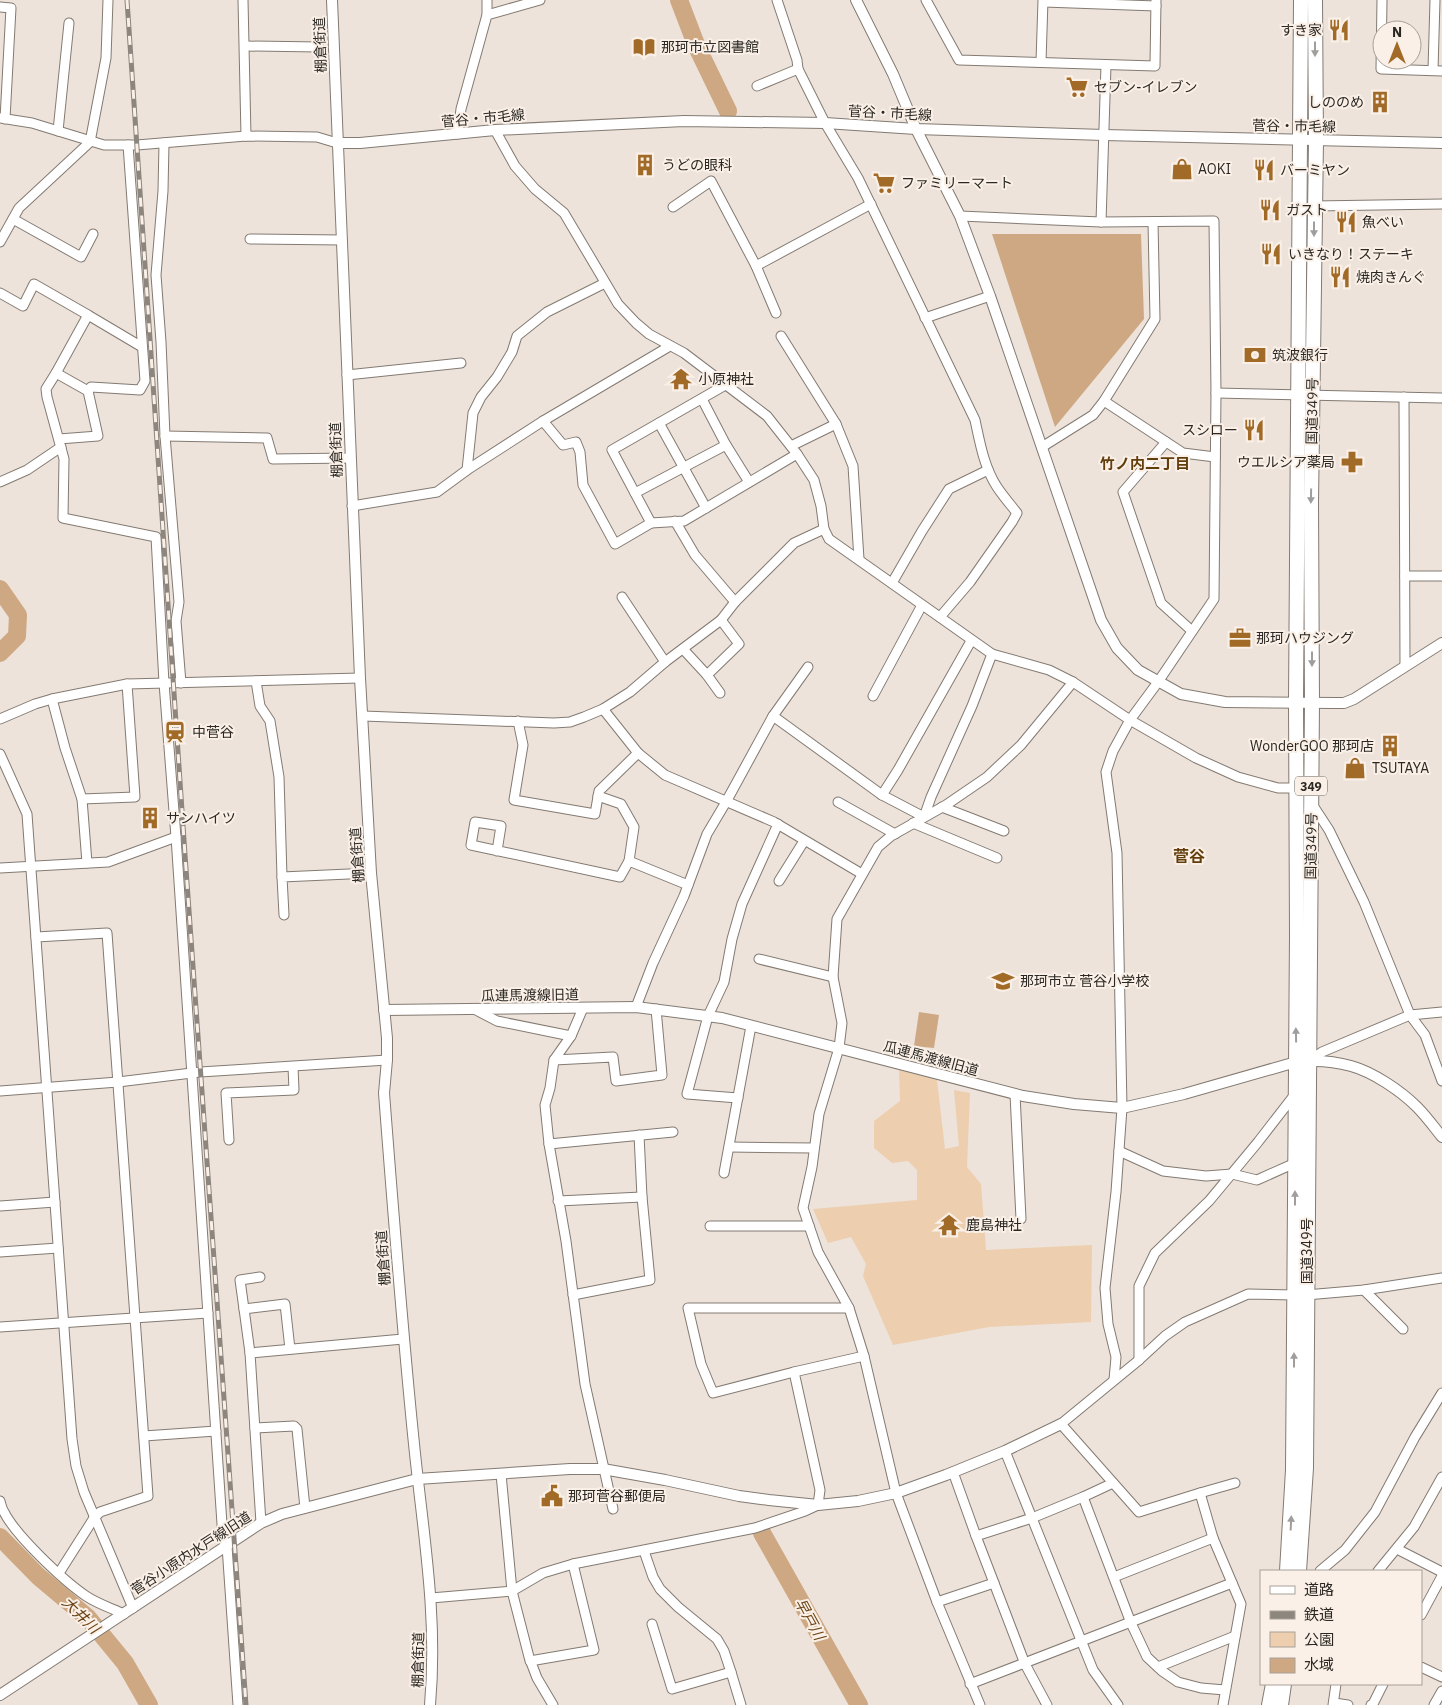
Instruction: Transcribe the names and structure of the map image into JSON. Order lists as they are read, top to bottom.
{
  "streets": {
    "highway": ["国道349号", "349"],
    "street": [
      "棚倉街道",
      "菅谷・市毛線",
      "瓜連馬渡線旧道",
      "菅谷小原内水戸線旧道"
    ]
  },
  "crossings": [
    ["棚倉街道", "菅谷・市毛線"],
    ["棚倉街道", "瓜連馬渡線旧道"],
    ["棚倉街道", "菅谷小原内水戸線旧道"],
    ["菅谷・市毛線", "国道349号"],
    ["国道349号", "瓜連馬渡線旧道"]
  ],
  "districts": ["竹ノ内二丁目", "菅谷"],
  "water": ["大井川", "早戸川"],
  "places": {
    "restaurant": [
      "すき家",
      "バーミヤン",
      "ガスト",
      "魚べい",
      "いきなり！ステーキ",
      "焼肉きんぐ",
      "スシロー"
    ],
    "library": ["那珂市立図書館"],
    "supermarket": ["セブン-イレブン", "ファミリーマート"],
    "building": [
      "しののめ",
      "うどの眼科",
      "WonderGOO 那珂店",
      "サンハイツ"
    ],
    "shop": ["AOKI", "TSUTAYA"],
    "bank": ["筑波銀行"],
    "temple": ["小原神社", "鹿島神社"],
    "pharmacy": ["ウエルシア薬局"],
    "office": ["那珂ハウジング"],
    "station": ["中菅谷"],
    "school or university": ["那珂市立 菅谷小学校"],
    "public building": ["那珂菅谷郵便局"]
  },
  "legend": [
    "道路",
    "鉄道",
    "公園",
    "水域"
  ],
  "north": "top"
}
